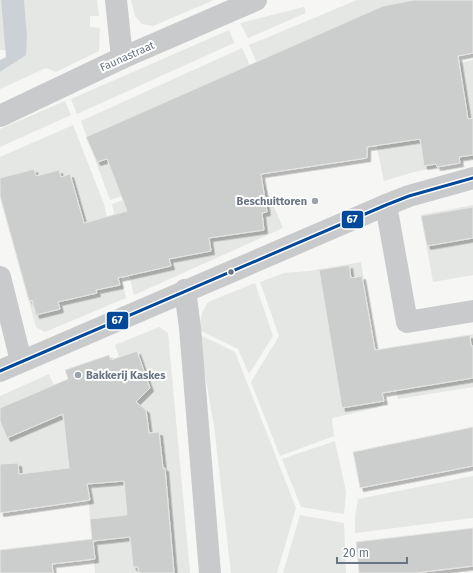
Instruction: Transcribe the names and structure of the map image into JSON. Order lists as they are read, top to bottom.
{
  "streets": {
    "street": ["Faunastraat"]
  },
  "places": ["Beschuittoren", "Bakkerij Kaskes"],
  "lines": ["transit line 67"],
  "scale_bar": "20 m"
}
